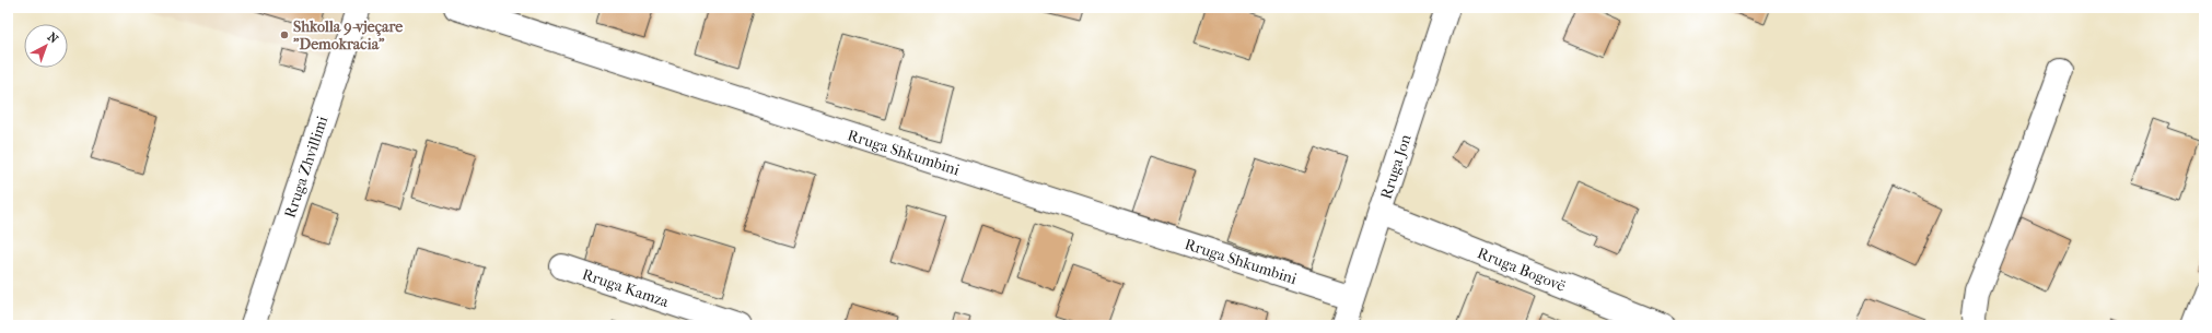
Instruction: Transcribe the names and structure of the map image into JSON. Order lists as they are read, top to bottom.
{
  "streets": {
    "street": [
      "Rruga Shkumbini",
      "Rruga Zhvillimi",
      "Rruga Jon",
      "Rruga Bogovë",
      "Rruga Kamza"
    ]
  },
  "crossings": [
    ["Rruga Shkumbini", "Rruga Jon"],
    ["Rruga Jon", "Rruga Bogovë"]
  ],
  "places": ["Shkolla 9-vjeçare \"Demokracia\""],
  "north": "top right"
}
